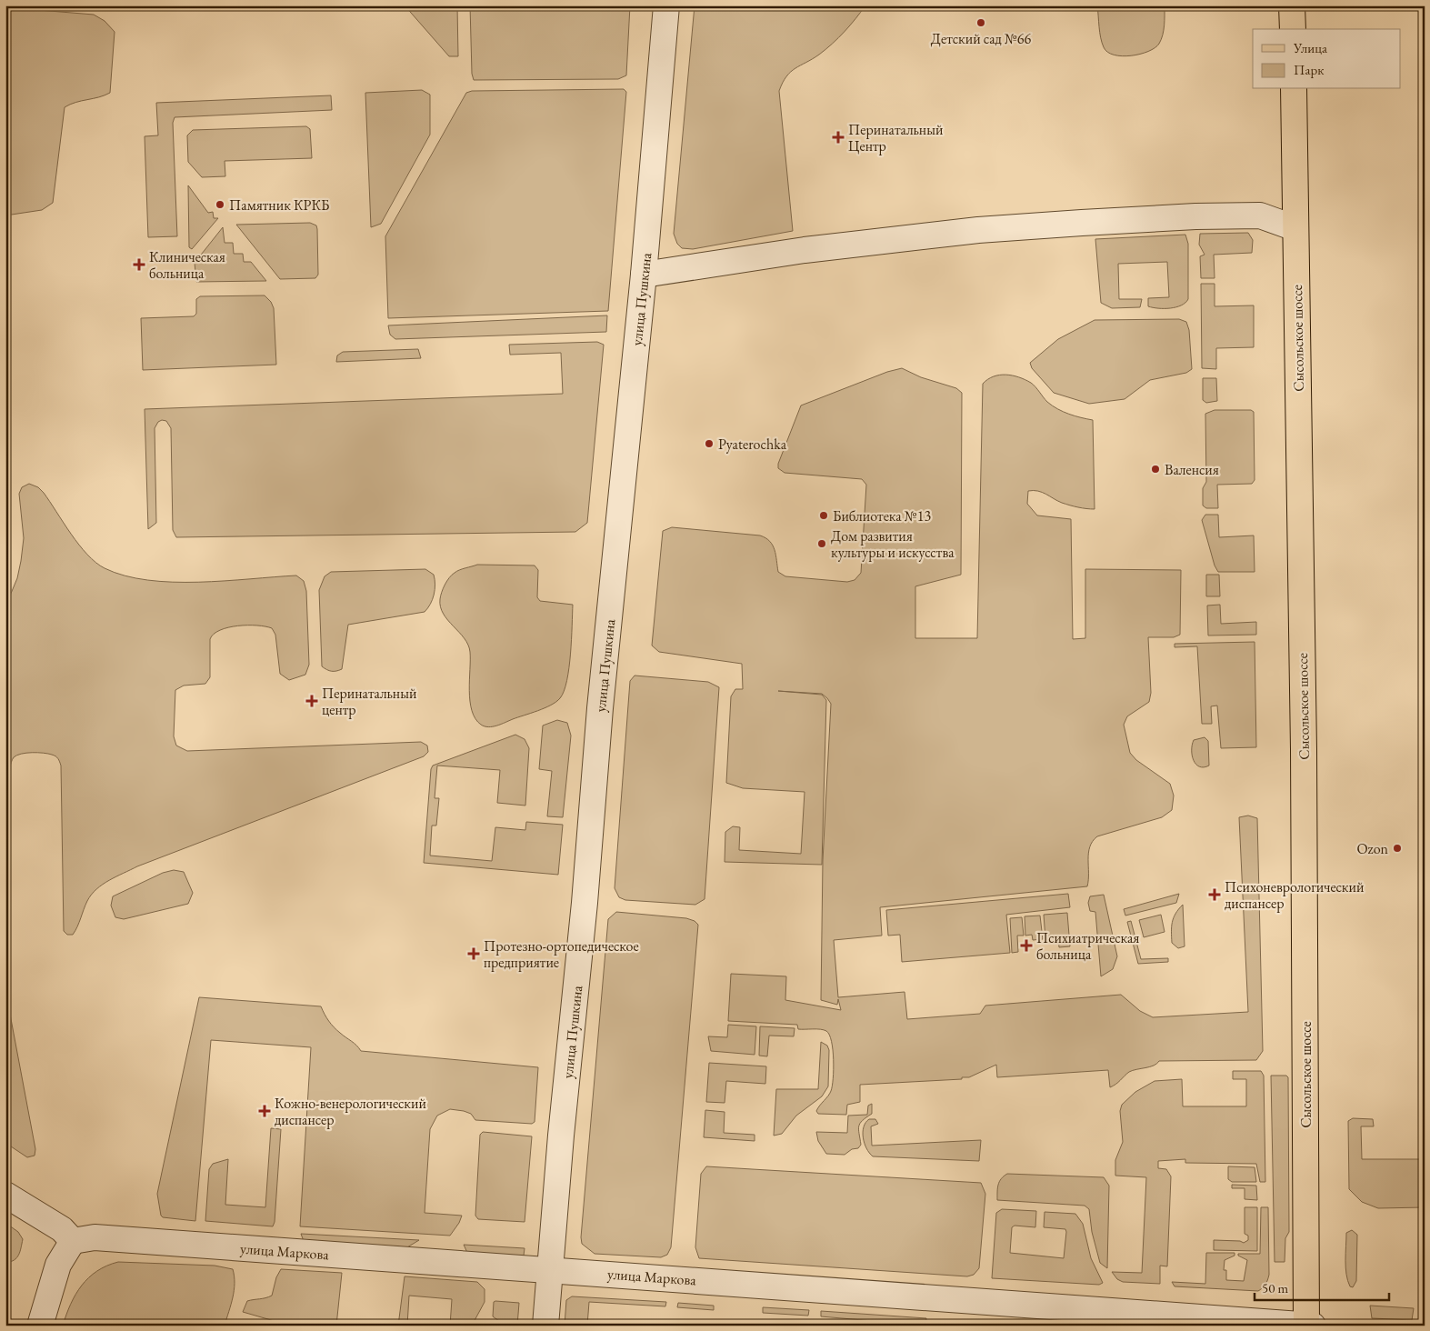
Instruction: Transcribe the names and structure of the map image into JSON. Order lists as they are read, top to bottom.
{
  "streets": {
    "main road": ["Сысольское шоссе"],
    "street": ["улица Пушкина", "улица Маркова"]
  },
  "crossings": [
    ["улица Пушкина", "улица Маркова"],
    ["Сысольское шоссе", "улица Маркова"]
  ],
  "places": {
    "other": [
      "Детский сад №66",
      "Памятник КРКБ",
      "Pyaterochka",
      "Валенсия",
      "Библиотека №13",
      "Дом развития культуры и искусства",
      "Ozon"
    ],
    "health": [
      "Перинатальный Центр",
      "Клиническая больница",
      "Перинатальный центр",
      "Психоневрологический диспансер",
      "Психиатрическая больница",
      "Протезно-ортопедическое предприятие",
      "Кожно-венерологический диспансер"
    ]
  },
  "legend": ["Улица", "Парк"],
  "scale_bar": "50 m"
}
